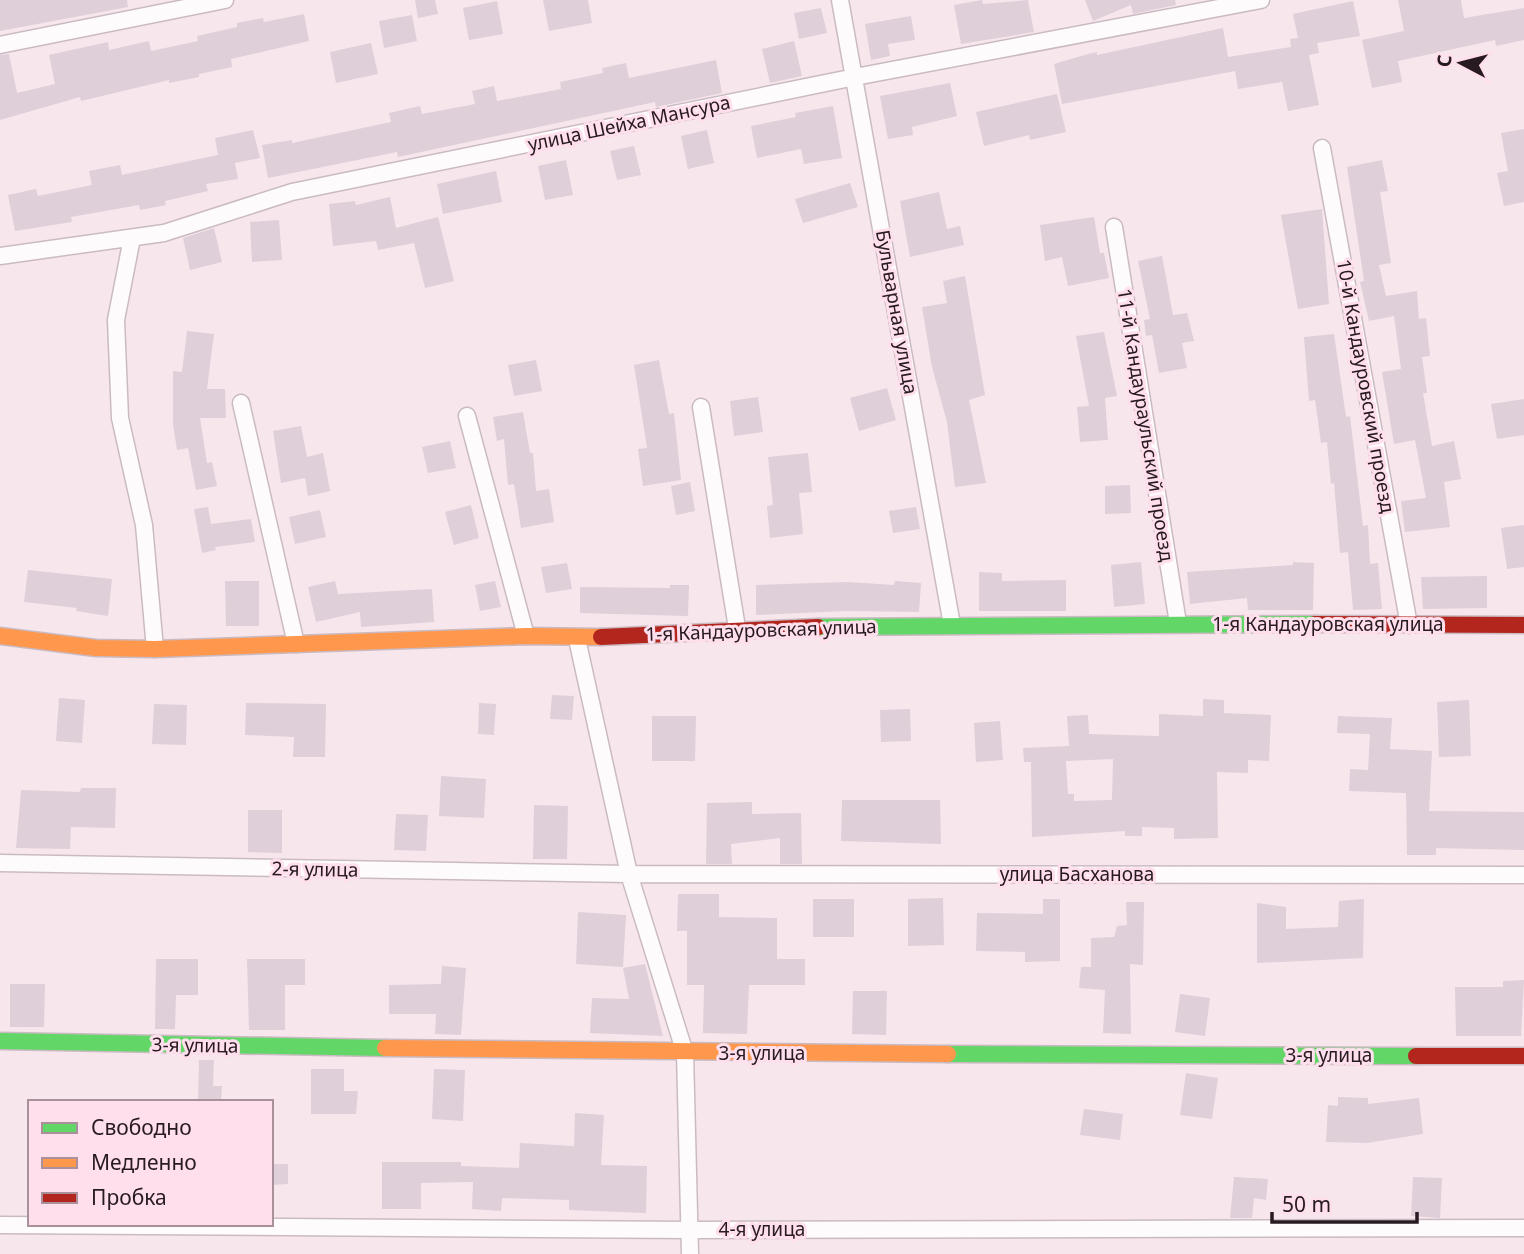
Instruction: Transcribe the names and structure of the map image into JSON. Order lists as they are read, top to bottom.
{
  "streets": {
    "street": [
      "улица Шейха Мансура",
      "Бульварная улица",
      "10-й Кандауровский проезд",
      "11-й Кандаураульский проезд",
      "1-я Кандауровская улица",
      "2-я улица",
      "улица Басханова",
      "3-я улица",
      "4-я улица"
    ]
  },
  "crossings": [
    ["улица Шейха Мансура", "Бульварная улица"],
    ["Бульварная улица", "1-я Кандауровская улица"],
    ["10-й Кандауровский проезд", "1-я Кандауровская улица"],
    ["11-й Кандаураульский проезд", "1-я Кандауровская улица"],
    ["2-я улица", "улица Басханова"]
  ],
  "legend": ["Свободно", "Медленно", "Пробка"],
  "scale_bar": "50 m",
  "north": "left"
}
